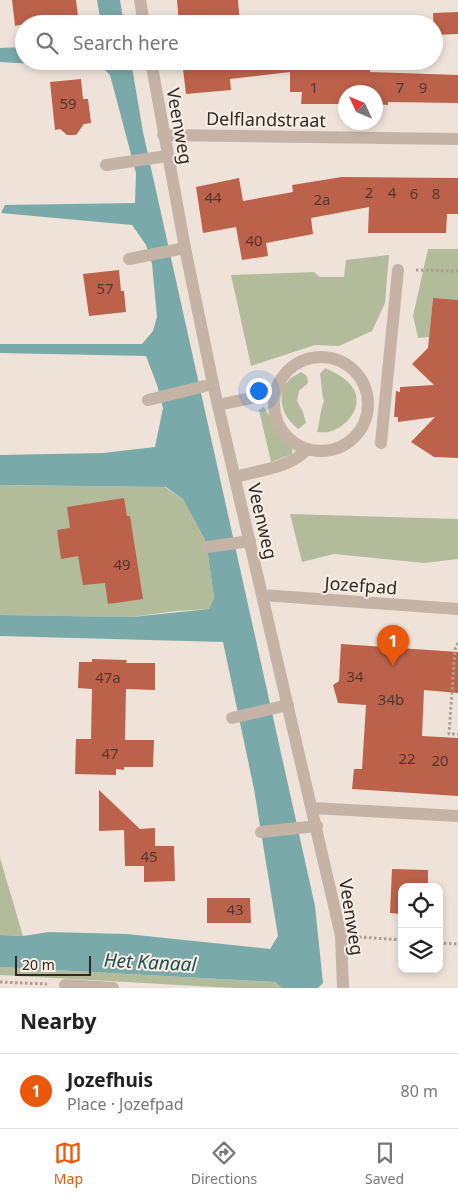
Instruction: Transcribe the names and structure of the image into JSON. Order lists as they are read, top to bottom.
{
  "streets": {
    "street": ["Delflandstraat", "Veenweg", "Jozefpad"]
  },
  "crossings": [
    ["Delflandstraat", "Veenweg"],
    ["Veenweg", "Jozefpad"]
  ],
  "water": ["Het Kanaal"],
  "house_numbers": [
    "1",
    "7",
    "9",
    "59",
    "2",
    "4",
    "6",
    "8",
    "44",
    "2a",
    "40",
    "57",
    "49",
    "34",
    "47a",
    "34b",
    "47",
    "22",
    "20",
    "45",
    "43"
  ],
  "scale_bar": "20 m",
  "north": "top left",
  "page": {
    "search": "Search here",
    "pins": "1",
    "scale": "20 m",
    "heading": "Nearby",
    "list": [
      {
        "mark": "1",
        "name": "Jozefhuis",
        "note": "Place · Jozefpad",
        "value": "80 m"
      }
    ],
    "nav": ["Map", "Directions", "Saved"]
  }
}
